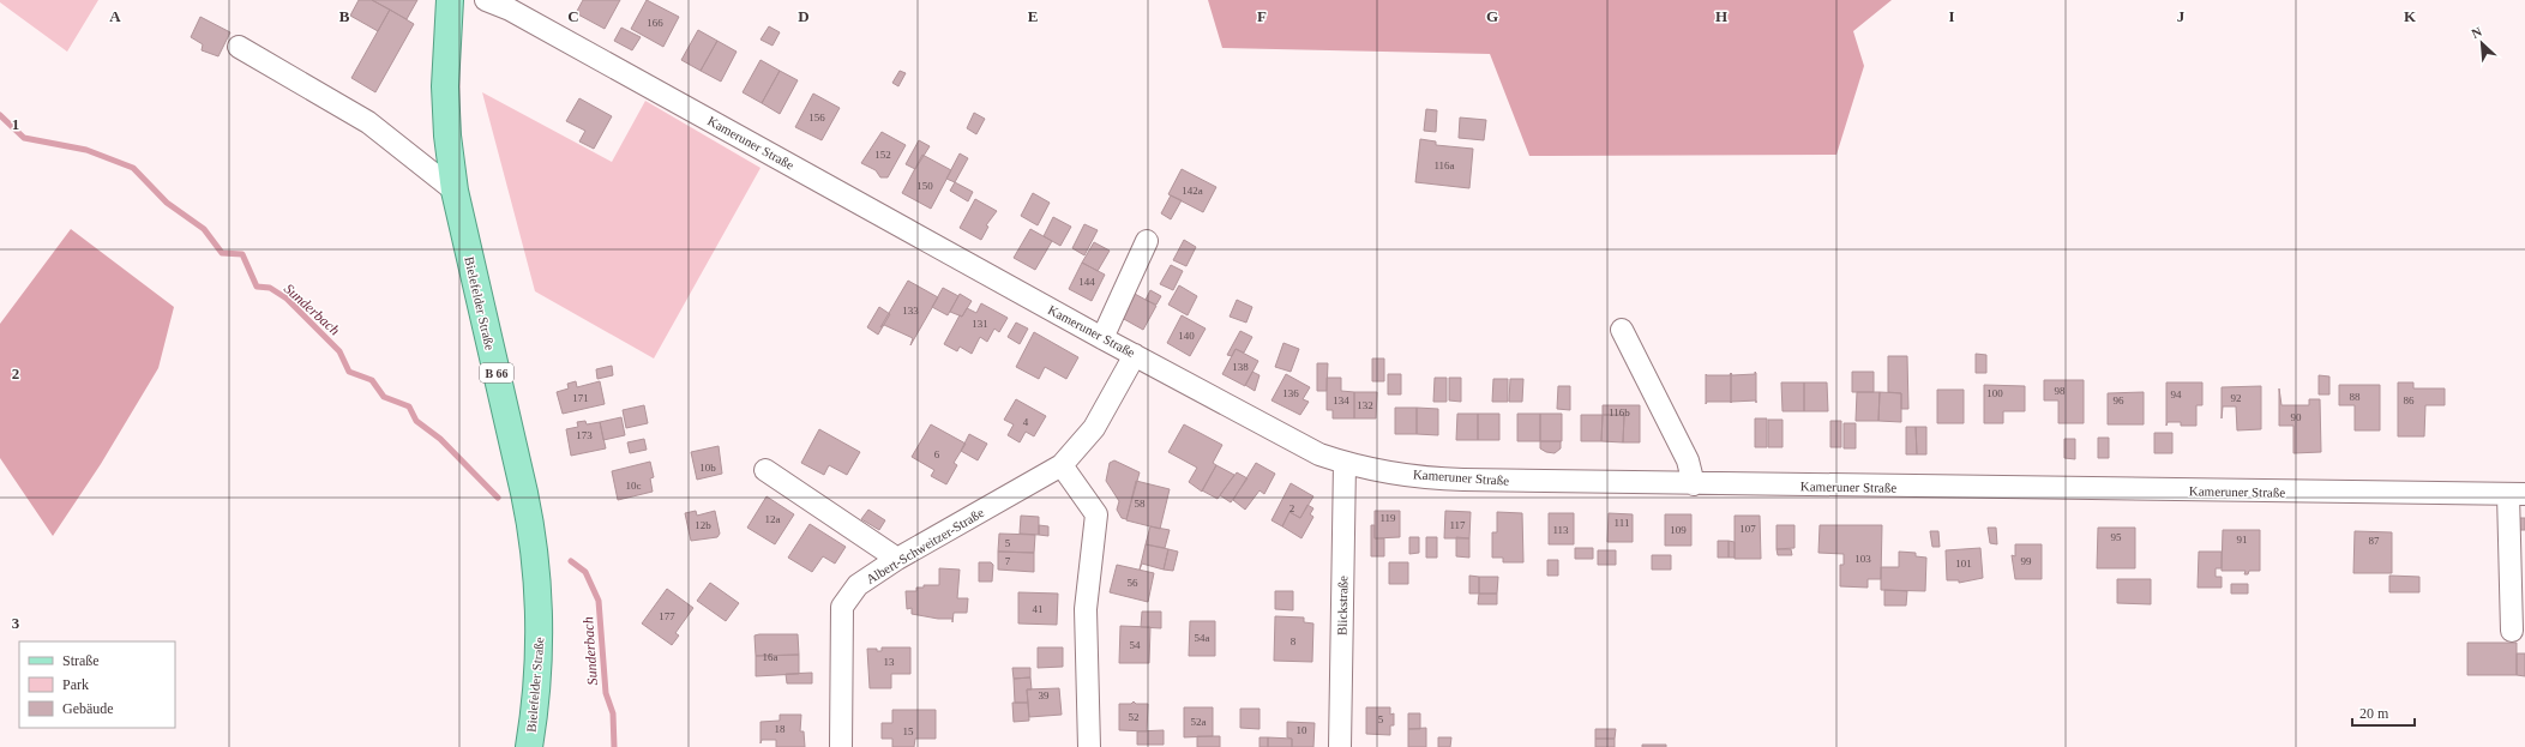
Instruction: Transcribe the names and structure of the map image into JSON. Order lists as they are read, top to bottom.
{
  "streets": {
    "main road": ["Bielefelder Straße", "B 66"],
    "street": ["Kameruner Straße", "Albert-Schweitzer-Straße", "Blickstraße"]
  },
  "crossings": [
    ["Kameruner Straße", "Albert-Schweitzer-Straße"],
    ["Kameruner Straße", "Blickstraße"]
  ],
  "water": ["Sunderbach"],
  "house_numbers": [
    "166",
    "156",
    "152",
    "116a",
    "150",
    "142a",
    "144",
    "133",
    "131",
    "140",
    "138",
    "98",
    "136",
    "100",
    "94",
    "88",
    "171",
    "92",
    "134",
    "96",
    "86",
    "132",
    "116b",
    "90",
    "4",
    "173",
    "6",
    "10b",
    "10c",
    "58",
    "2",
    "119",
    "12a",
    "111",
    "12b",
    "117",
    "107",
    "113",
    "109",
    "95",
    "91",
    "87",
    "5",
    "103",
    "7",
    "99",
    "101",
    "56",
    "41",
    "177",
    "54a",
    "8",
    "54",
    "16a",
    "13",
    "39",
    "52",
    "5",
    "52a",
    "18",
    "10",
    "15"
  ],
  "legend": ["Straße", "Park", "Gebäude"],
  "scale_bar": "20 m",
  "north": "top left",
  "grid": {
    "columns": [
      "A",
      "B",
      "C",
      "D",
      "E",
      "F",
      "G",
      "H",
      "I",
      "J",
      "K"
    ],
    "rows": ["1", "2", "3"]
  }
}
